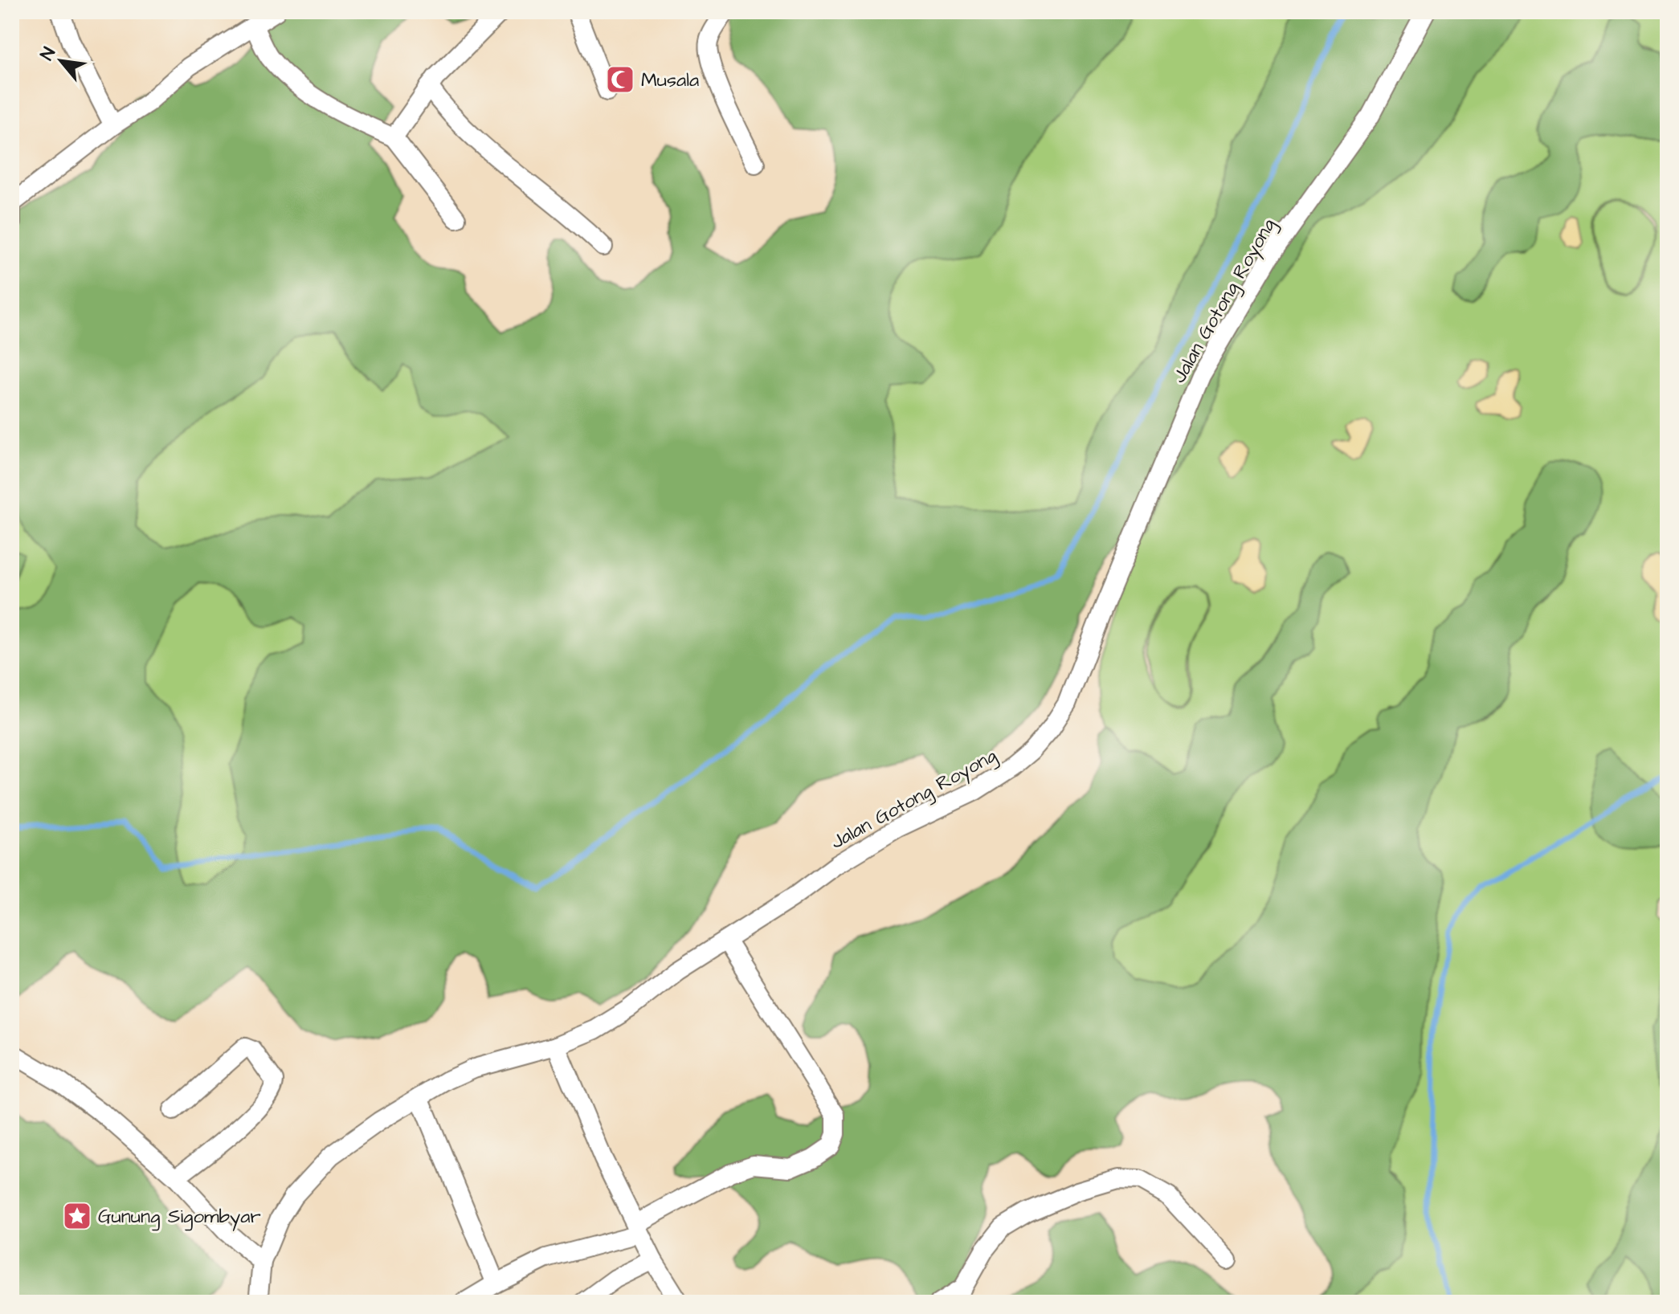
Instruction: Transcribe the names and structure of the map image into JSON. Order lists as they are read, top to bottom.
{
  "streets": {
    "street": ["Jalan Gotong Royong"]
  },
  "places": {
    "mosque": ["Musala"],
    "place": ["Gunung Sigombyar"]
  },
  "north": "top left"
}
